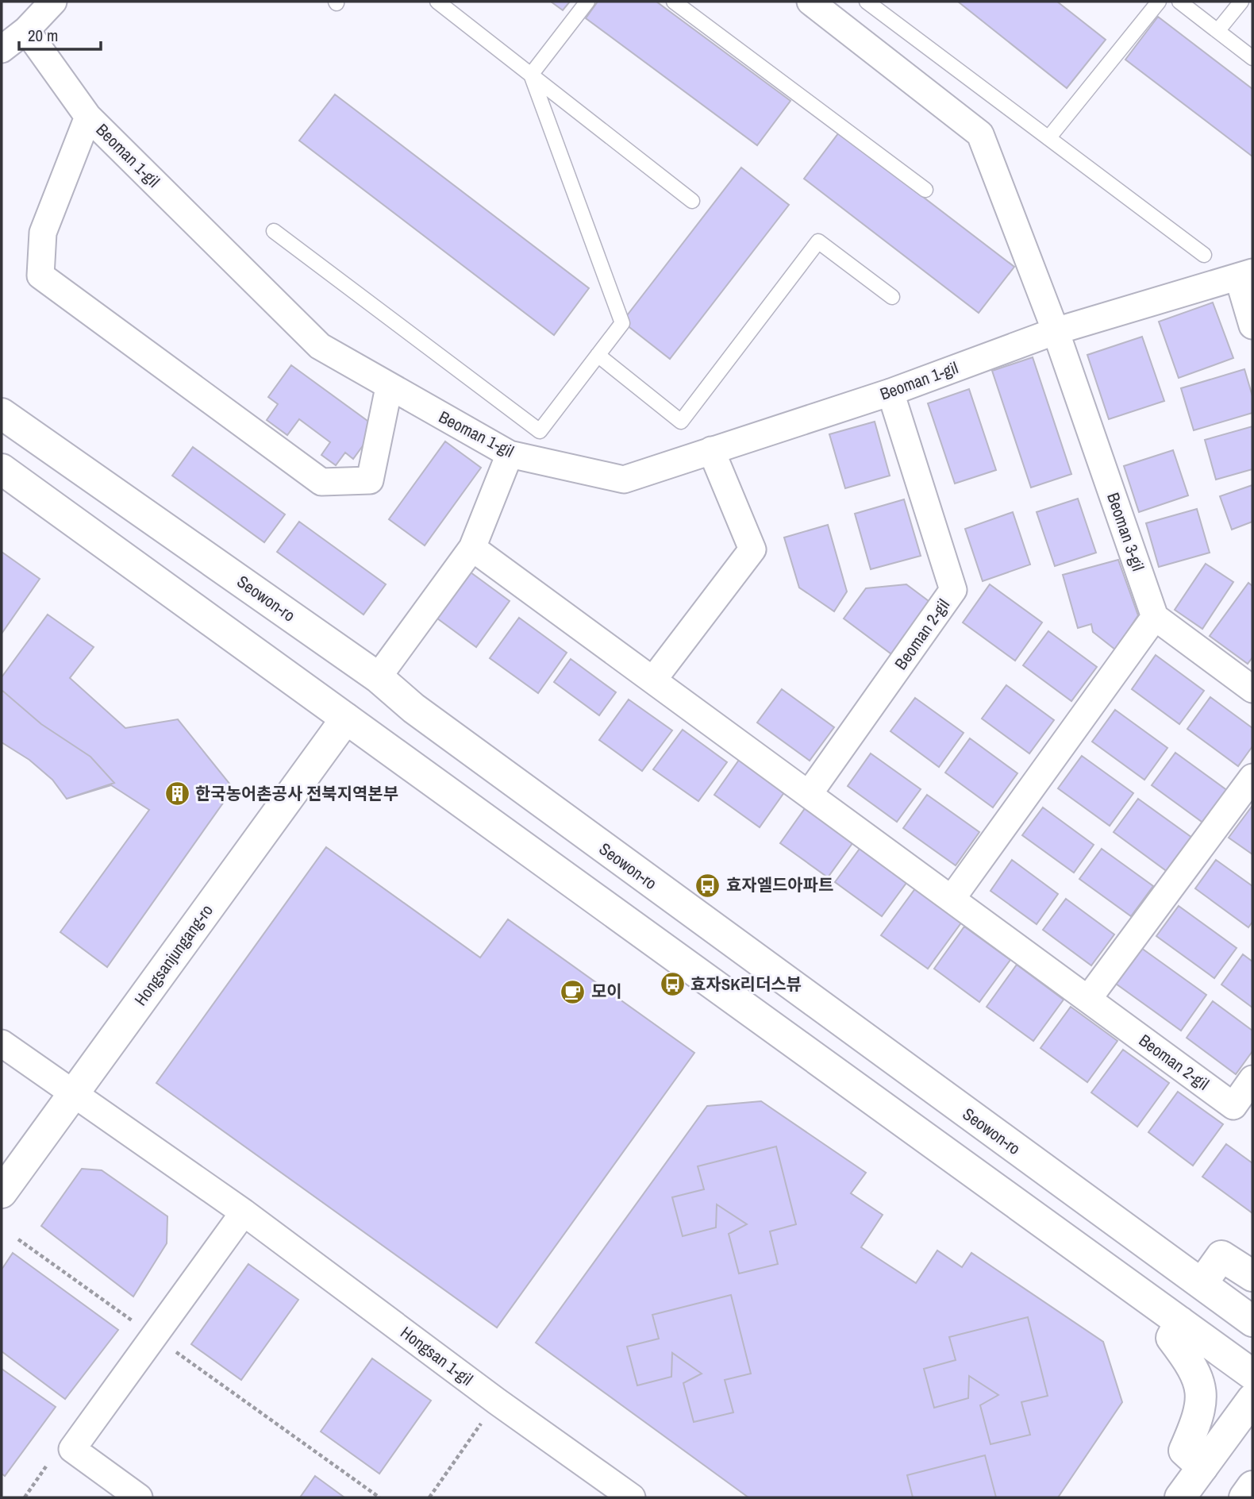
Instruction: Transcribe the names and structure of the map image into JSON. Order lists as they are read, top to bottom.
{
  "streets": {
    "main road": ["Seowon-ro", "Hongsanjungang-ro"],
    "street": [
      "Beoman 1-gil",
      "Beoman 3-gil",
      "Beoman 2-gil",
      "Hongsan 1-gil"
    ]
  },
  "crossings": [
    ["Beoman 1-gil", "Beoman 3-gil"],
    ["Beoman 1-gil", "Beoman 2-gil"],
    ["Hongsanjungang-ro", "Hongsan 1-gil"]
  ],
  "places": {
    "building": ["한국농어촌공사 전북지역본부"],
    "bus stop": ["효자엘드아파트", "효자SK리더스뷰"],
    "cafe": ["모이"]
  },
  "scale_bar": "20 m"
}
